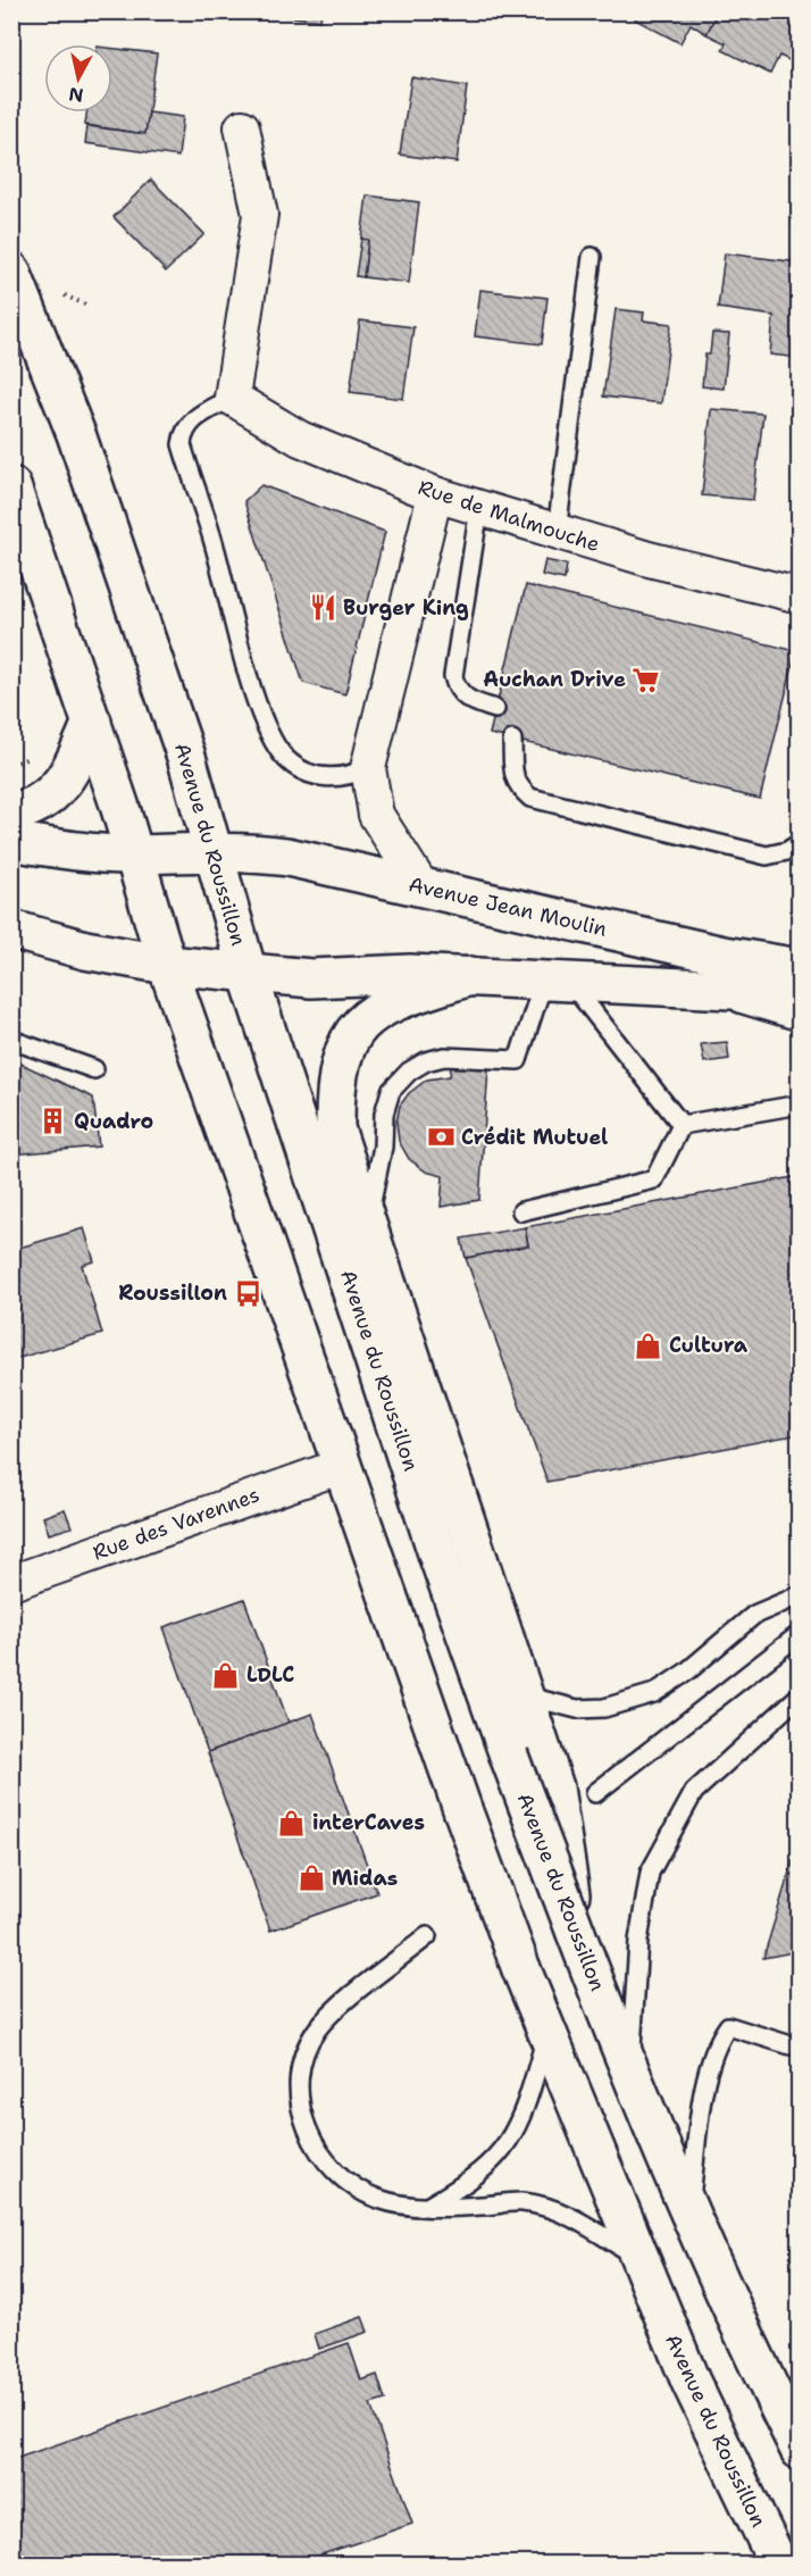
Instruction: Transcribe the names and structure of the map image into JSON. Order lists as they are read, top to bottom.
{
  "streets": {
    "main road": ["Avenue du Roussillon", "Avenue Jean Moulin"],
    "street": ["Rue de Malmouche", "Rue des Varennes"]
  },
  "crossings": [
    ["Avenue du Roussillon", "Avenue Jean Moulin"],
    ["Avenue du Roussillon", "Rue des Varennes"]
  ],
  "places": {
    "restaurant": ["Burger King"],
    "supermarket": ["Auchan Drive"],
    "building": ["Quadro"],
    "bank": ["Crédit Mutuel"],
    "bus stop": ["Roussillon"],
    "shop": [
      "Cultura",
      "LDLC",
      "interCaves",
      "Midas"
    ]
  },
  "north": "bottom"
}
